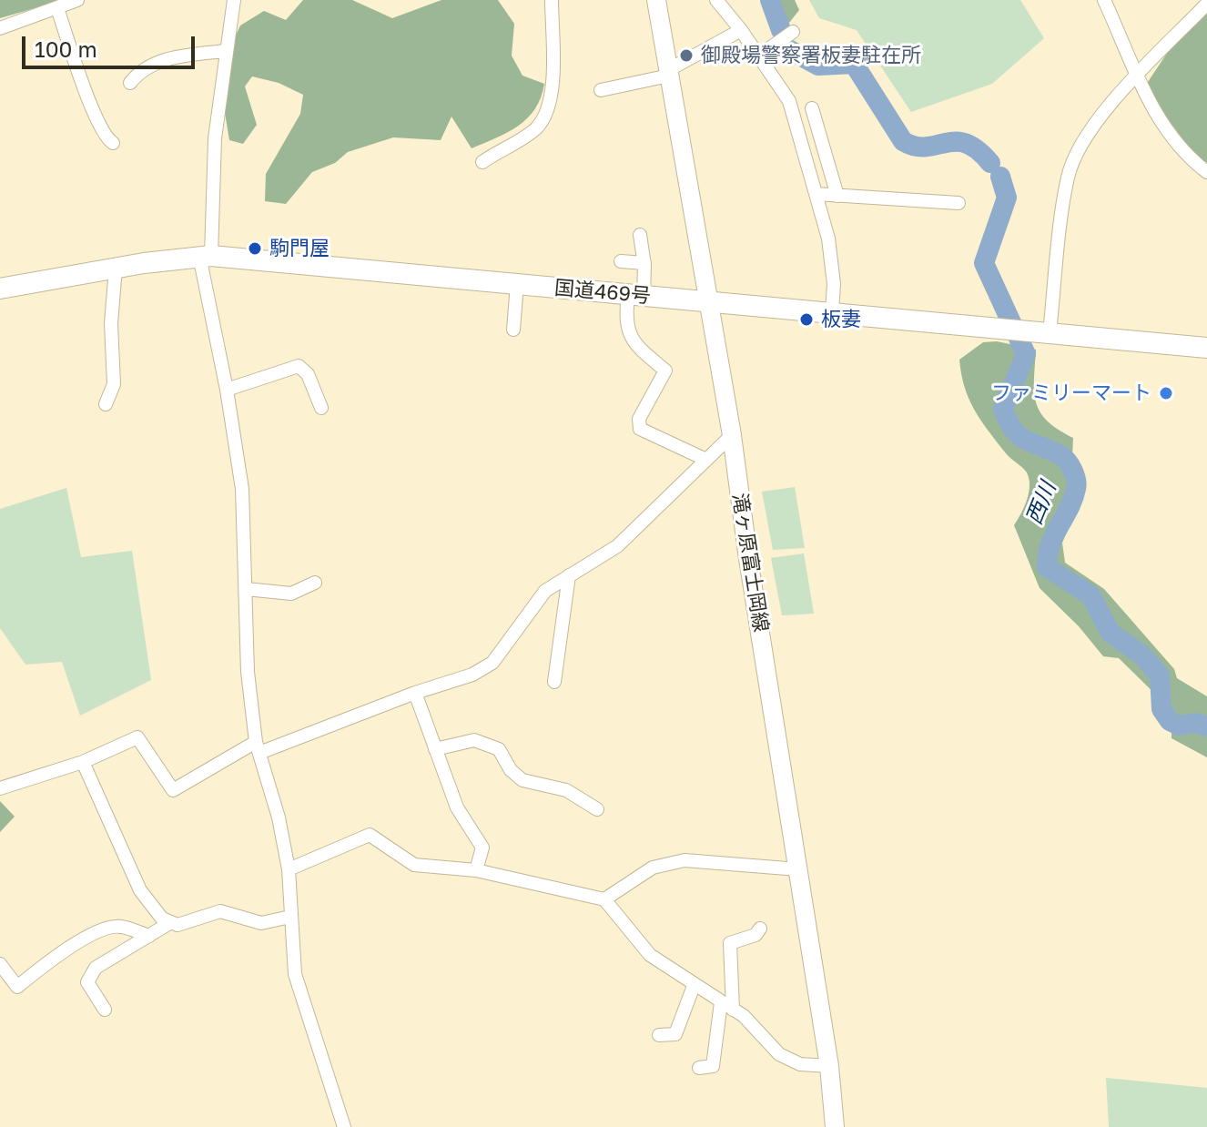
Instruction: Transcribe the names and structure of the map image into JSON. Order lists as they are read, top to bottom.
{
  "streets": {
    "highway": ["国道469号"],
    "main road": ["滝ヶ原富士岡線"]
  },
  "crossings": [
    ["国道469号", "滝ヶ原富士岡線"]
  ],
  "water": ["西川"],
  "places": [
    "御殿場警察署板妻駐在所",
    "駒門屋",
    "板妻",
    "ファミリーマート"
  ],
  "scale_bar": "100 m"
}
